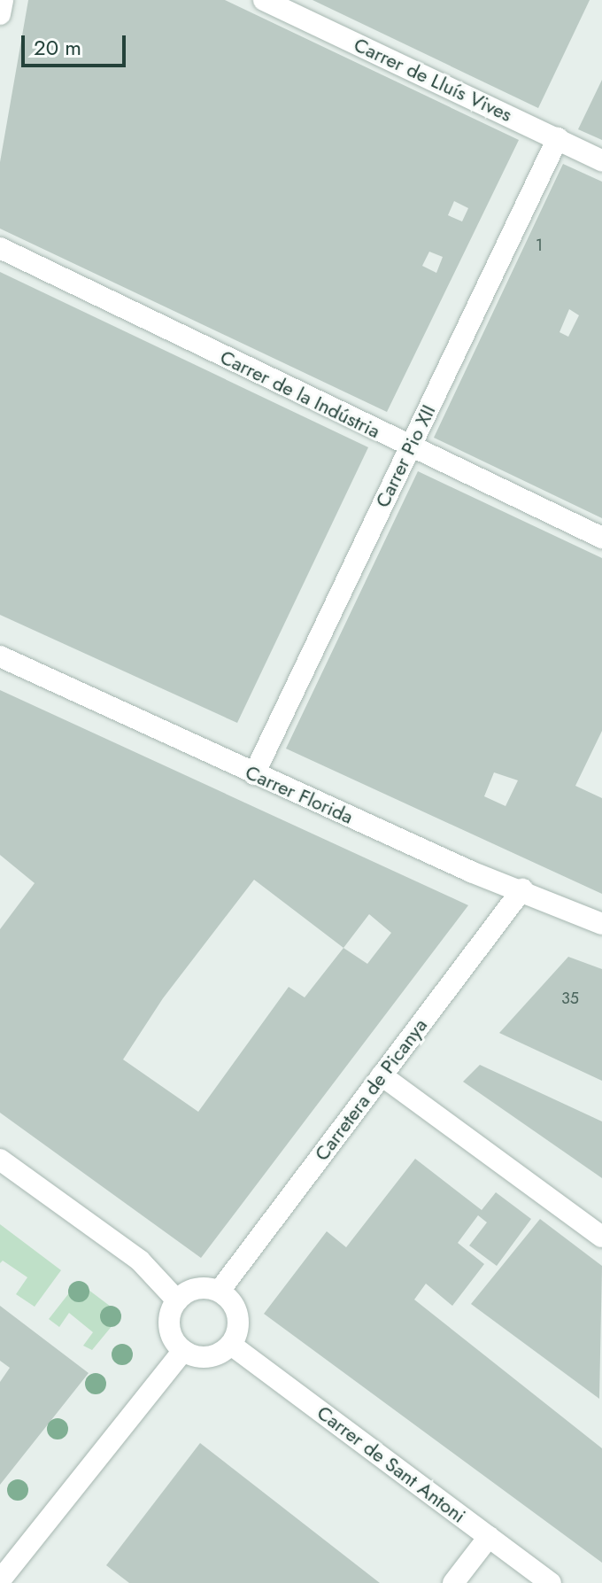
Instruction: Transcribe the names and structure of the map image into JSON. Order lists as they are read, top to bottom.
{
  "streets": {
    "street": [
      "Carrer de Lluís Vives",
      "Carrer de la Indústria",
      "Carrer Pio XII",
      "Carrer Florida",
      "Carretera de Picanya",
      "Carrer de Sant Antoni"
    ]
  },
  "crossings": [
    ["Carrer de Lluís Vives", "Carrer Pio XII"],
    ["Carrer de la Indústria", "Carrer Pio XII"],
    ["Carrer Pio XII", "Carrer Florida"],
    ["Carrer Florida", "Carretera de Picanya"],
    ["Carretera de Picanya", "Carrer de Sant Antoni"]
  ],
  "house_numbers": ["1", "35"],
  "scale_bar": "20 m"
}
